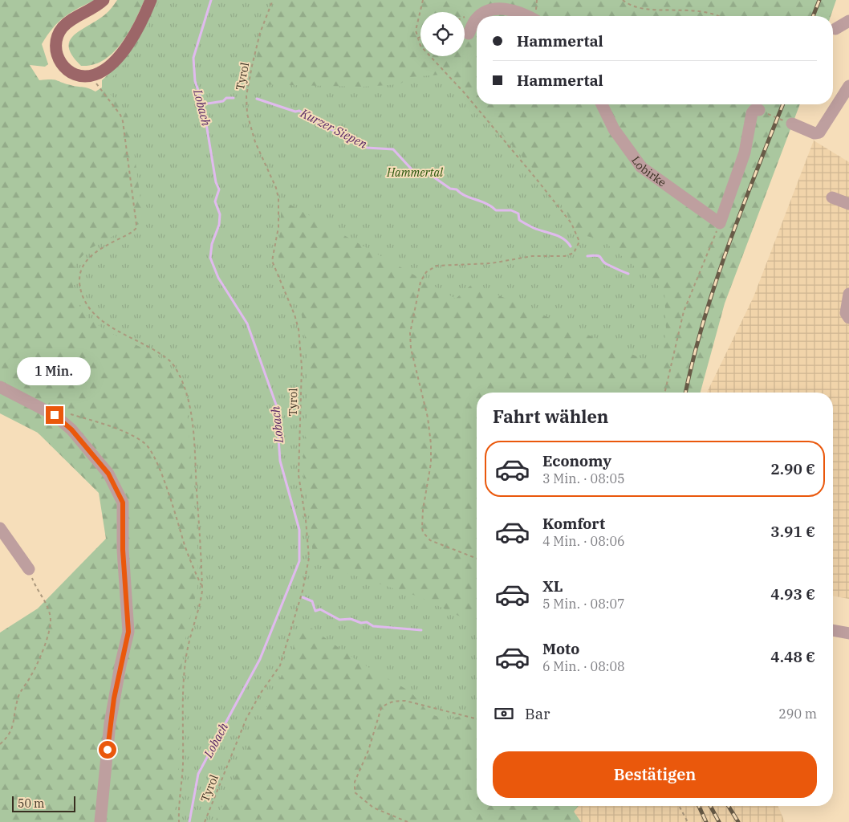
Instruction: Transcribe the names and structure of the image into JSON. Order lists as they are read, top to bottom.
{
  "streets": {
    "street": ["Lobirke"],
    "path": ["Tyrol"]
  },
  "water": ["Lobach", "Kurzer Siepen"],
  "parks": ["Hammertal"],
  "scale_bar": "50 m",
  "page": {
    "banner": ["Hammertal", "Hammertal"],
    "bubble": "1 Min.",
    "heading": "Fahrt wählen",
    "list": [
      {
        "name": "Economy",
        "note": "3 Min. · 08:05",
        "value": "2.90 €"
      },
      {
        "name": "Komfort",
        "note": "4 Min. · 08:06",
        "value": "3.91 €"
      },
      {
        "name": "XL",
        "note": "5 Min. · 08:07",
        "value": "4.93 €"
      },
      {
        "name": "Moto",
        "note": "6 Min. · 08:08",
        "value": "4.48 €"
      }
    ],
    "pay": ["Bar", "290 m"],
    "buttons": "Bestätigen",
    "scale": "50 m"
  }
}
